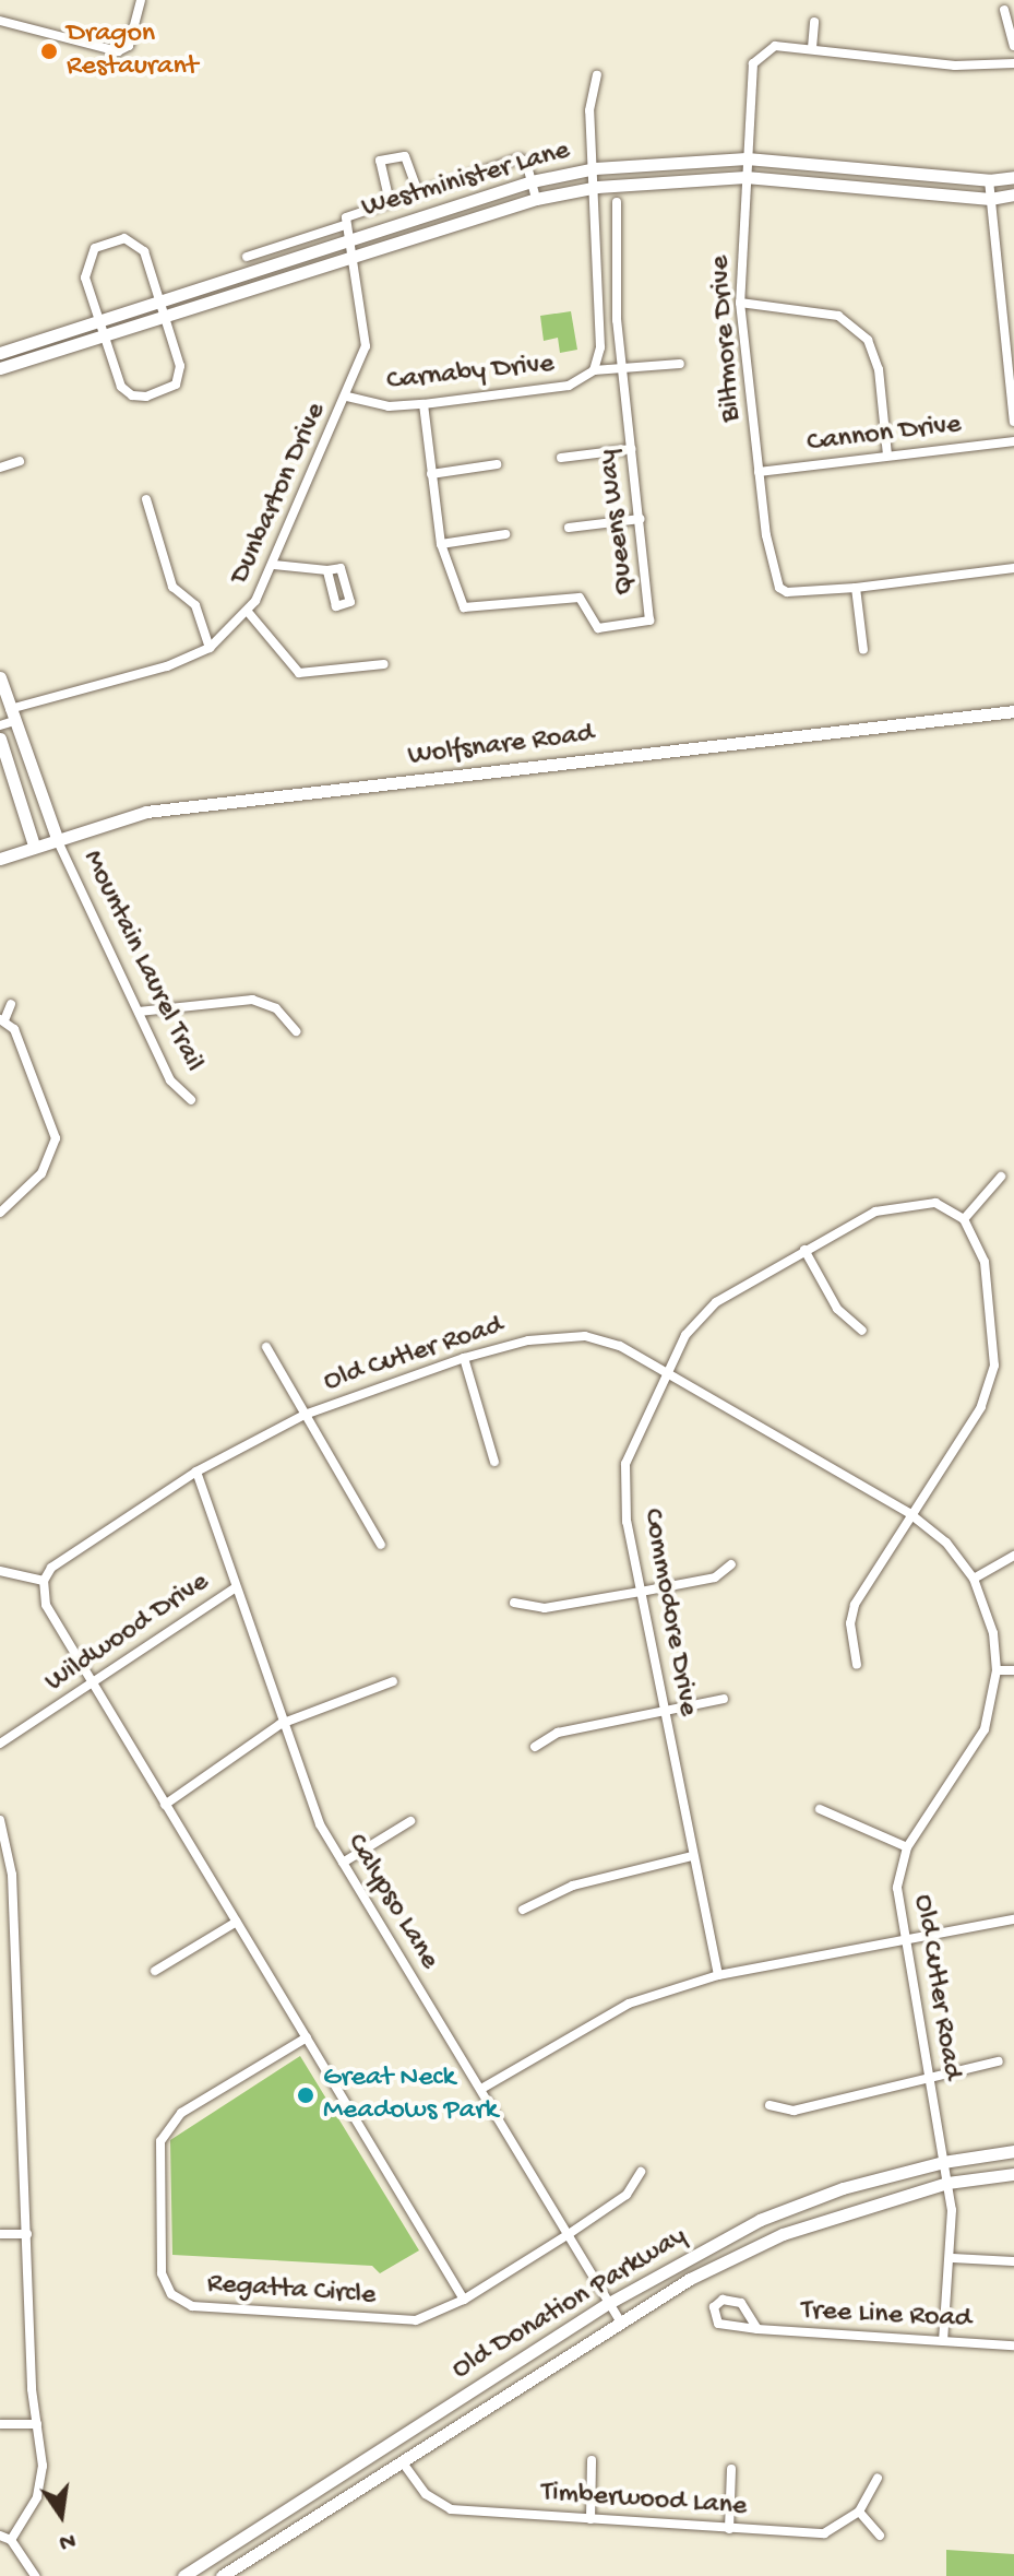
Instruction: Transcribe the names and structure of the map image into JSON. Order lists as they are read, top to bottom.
{
  "streets": {
    "street": [
      "Westminister Lane",
      "Biltmore Drive",
      "Carnaby Drive",
      "Cannon Drive",
      "Dunbarton Drive",
      "Queens Way",
      "Wolfsnare Road",
      "Mountain Laurel Trail",
      "Old Cutler Road",
      "Commodore Drive",
      "Wildwood Drive",
      "Calypso Lane",
      "Regatta Circle",
      "Old Donation Parkway",
      "Tree Line Road",
      "Timberwood Lane"
    ]
  },
  "crossings": [
    ["Westminister Lane", "Biltmore Drive"],
    ["Westminister Lane", "Carnaby Drive"],
    ["Westminister Lane", "Dunbarton Drive"],
    ["Biltmore Drive", "Cannon Drive"],
    ["Carnaby Drive", "Dunbarton Drive"],
    ["Carnaby Drive", "Queens Way"],
    ["Wolfsnare Road", "Mountain Laurel Trail"],
    ["Old Cutler Road", "Commodore Drive"],
    ["Old Cutler Road", "Calypso Lane"],
    ["Old Cutler Road", "Old Donation Parkway"],
    ["Old Cutler Road", "Tree Line Road"],
    ["Wildwood Drive", "Calypso Lane"],
    ["Calypso Lane", "Regatta Circle"],
    ["Calypso Lane", "Old Donation Parkway"],
    ["Old Donation Parkway", "Timberwood Lane"]
  ],
  "places": ["Dragon Restaurant", "Great Neck Meadows Park"],
  "north": "bottom"
}
